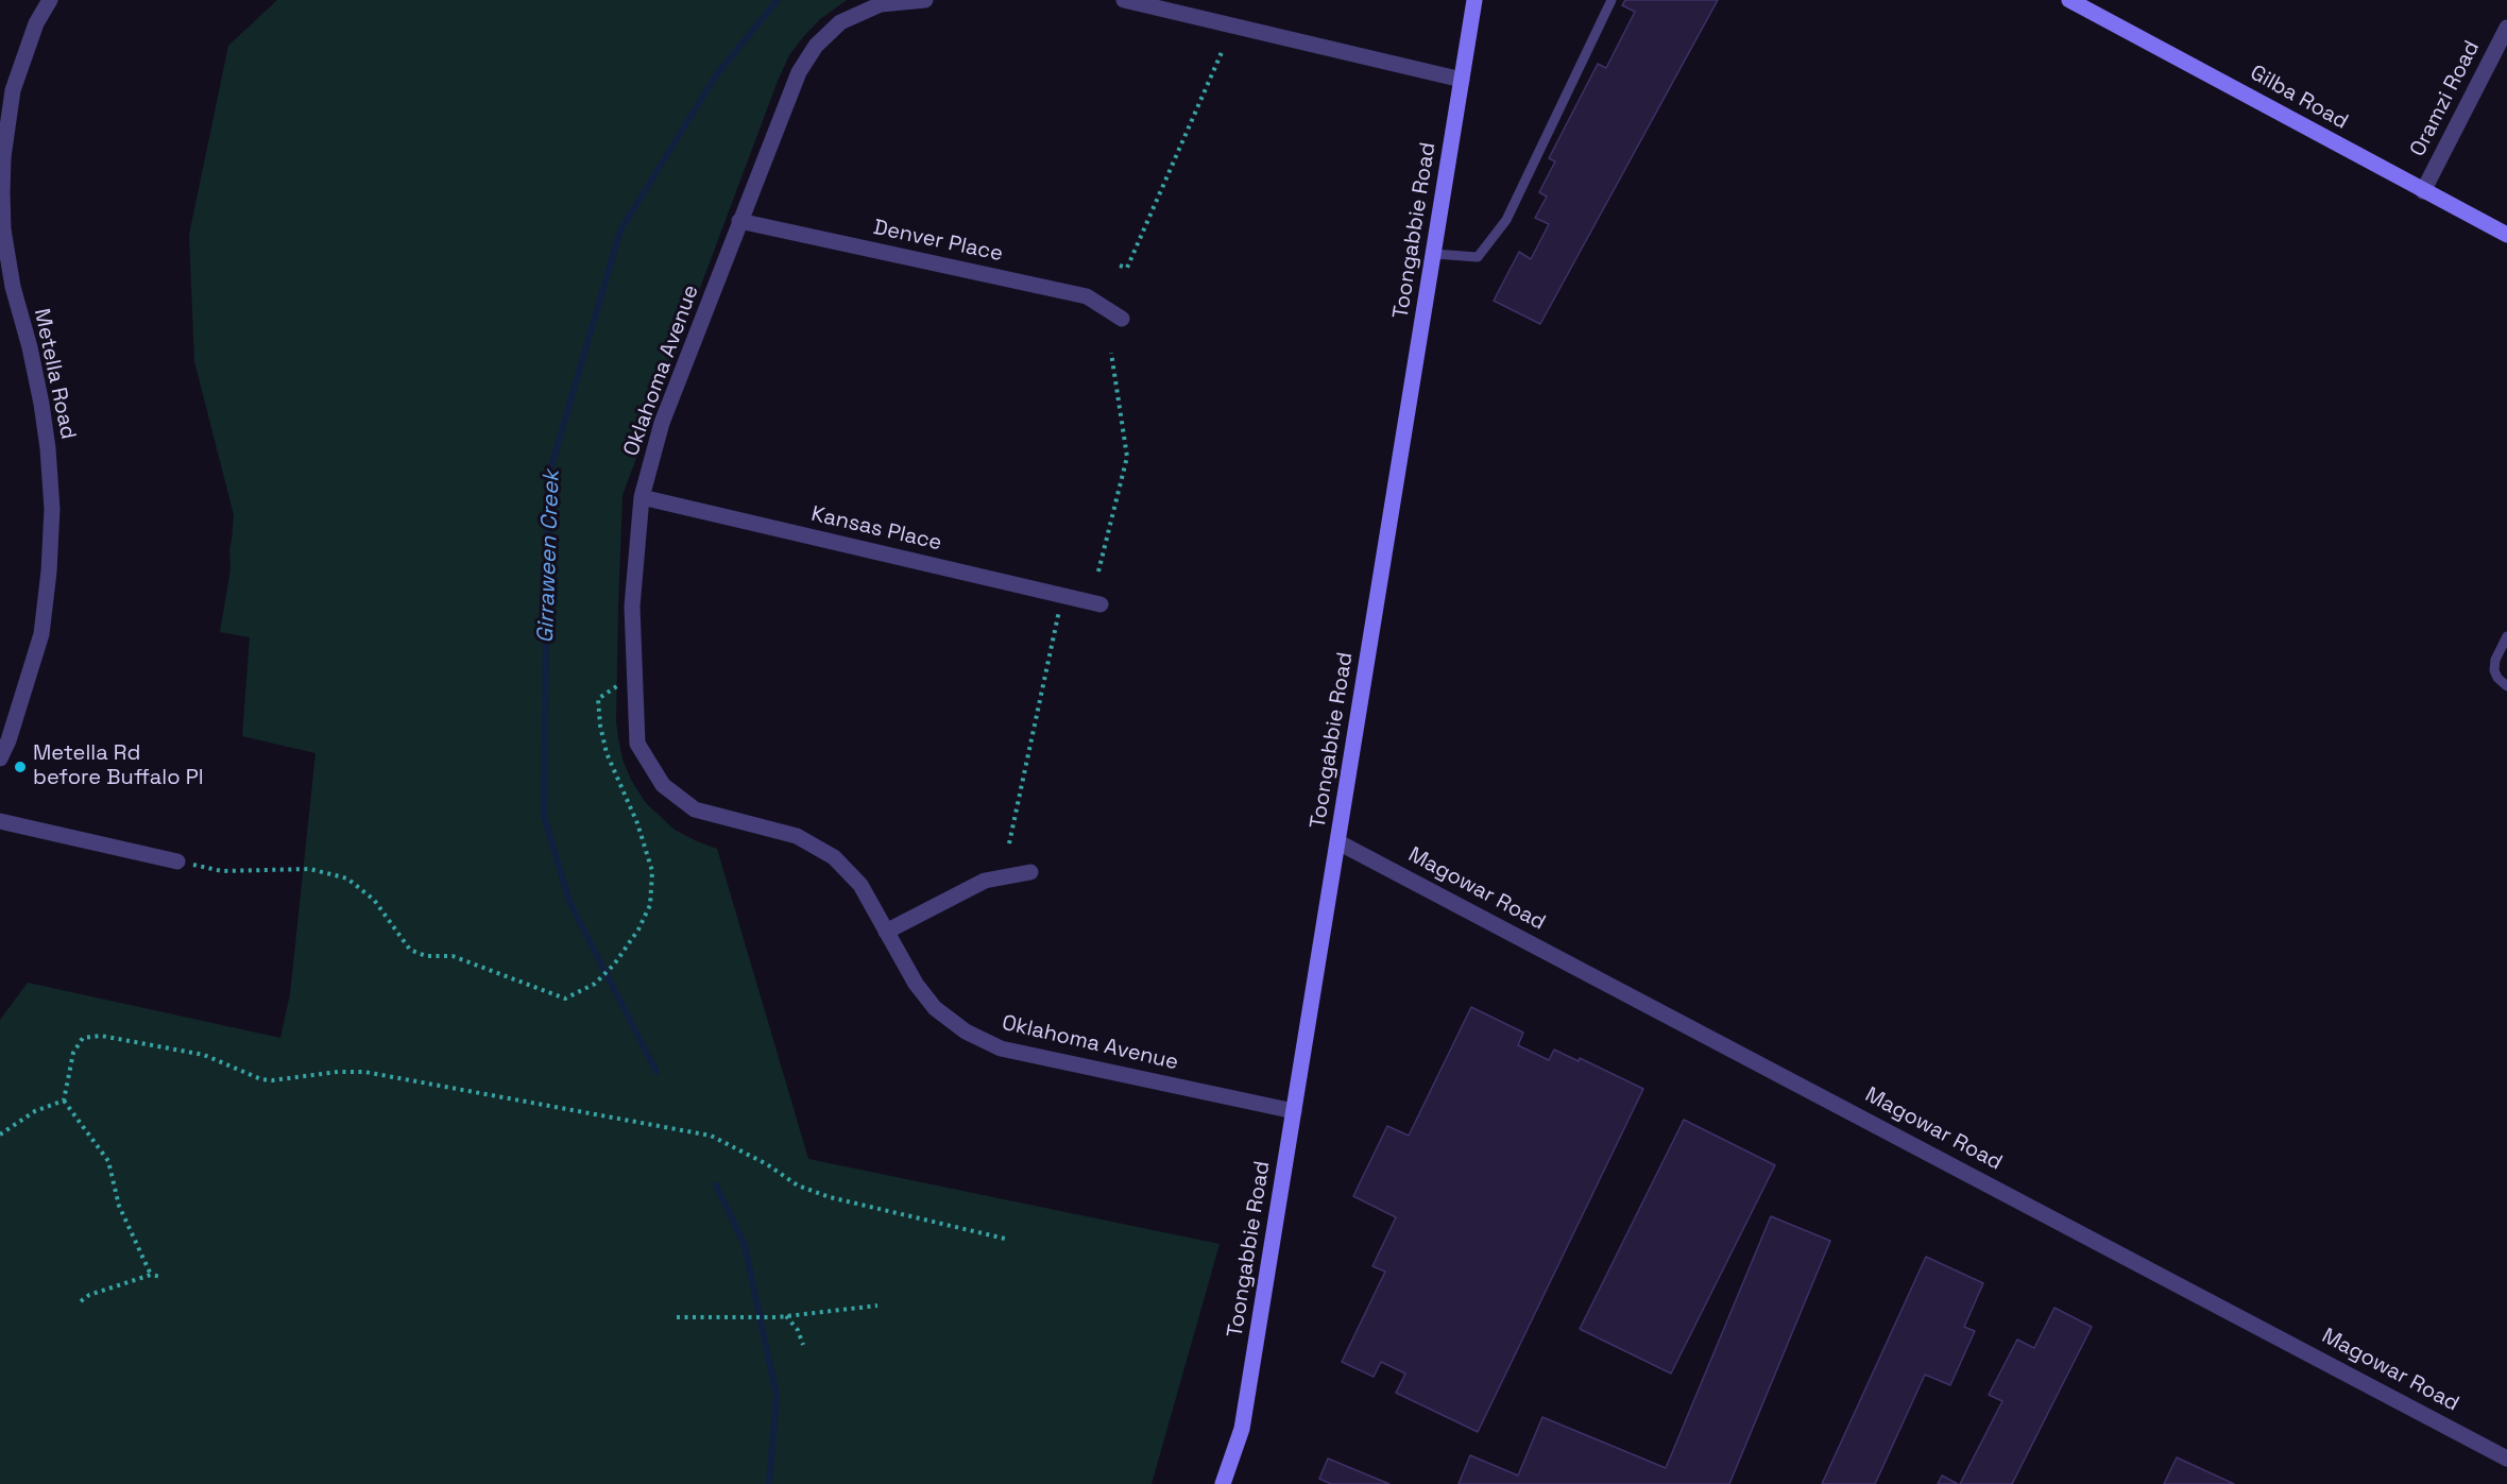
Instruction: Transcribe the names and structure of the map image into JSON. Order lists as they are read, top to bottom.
{
  "streets": {
    "main road": ["Gilba Road", "Toongabbie Road"],
    "street": [
      "Oramzi Road",
      "Denver Place",
      "Oklahoma Avenue",
      "Metella Road",
      "Kansas Place",
      "Magowar Road"
    ]
  },
  "crossings": [
    ["Gilba Road", "Oramzi Road"],
    ["Toongabbie Road", "Oklahoma Avenue"],
    ["Toongabbie Road", "Magowar Road"],
    ["Denver Place", "Oklahoma Avenue"],
    ["Oklahoma Avenue", "Kansas Place"]
  ],
  "water": ["Girraween Creek"],
  "places": ["Metella Rd before Buffalo Pl"]
}
